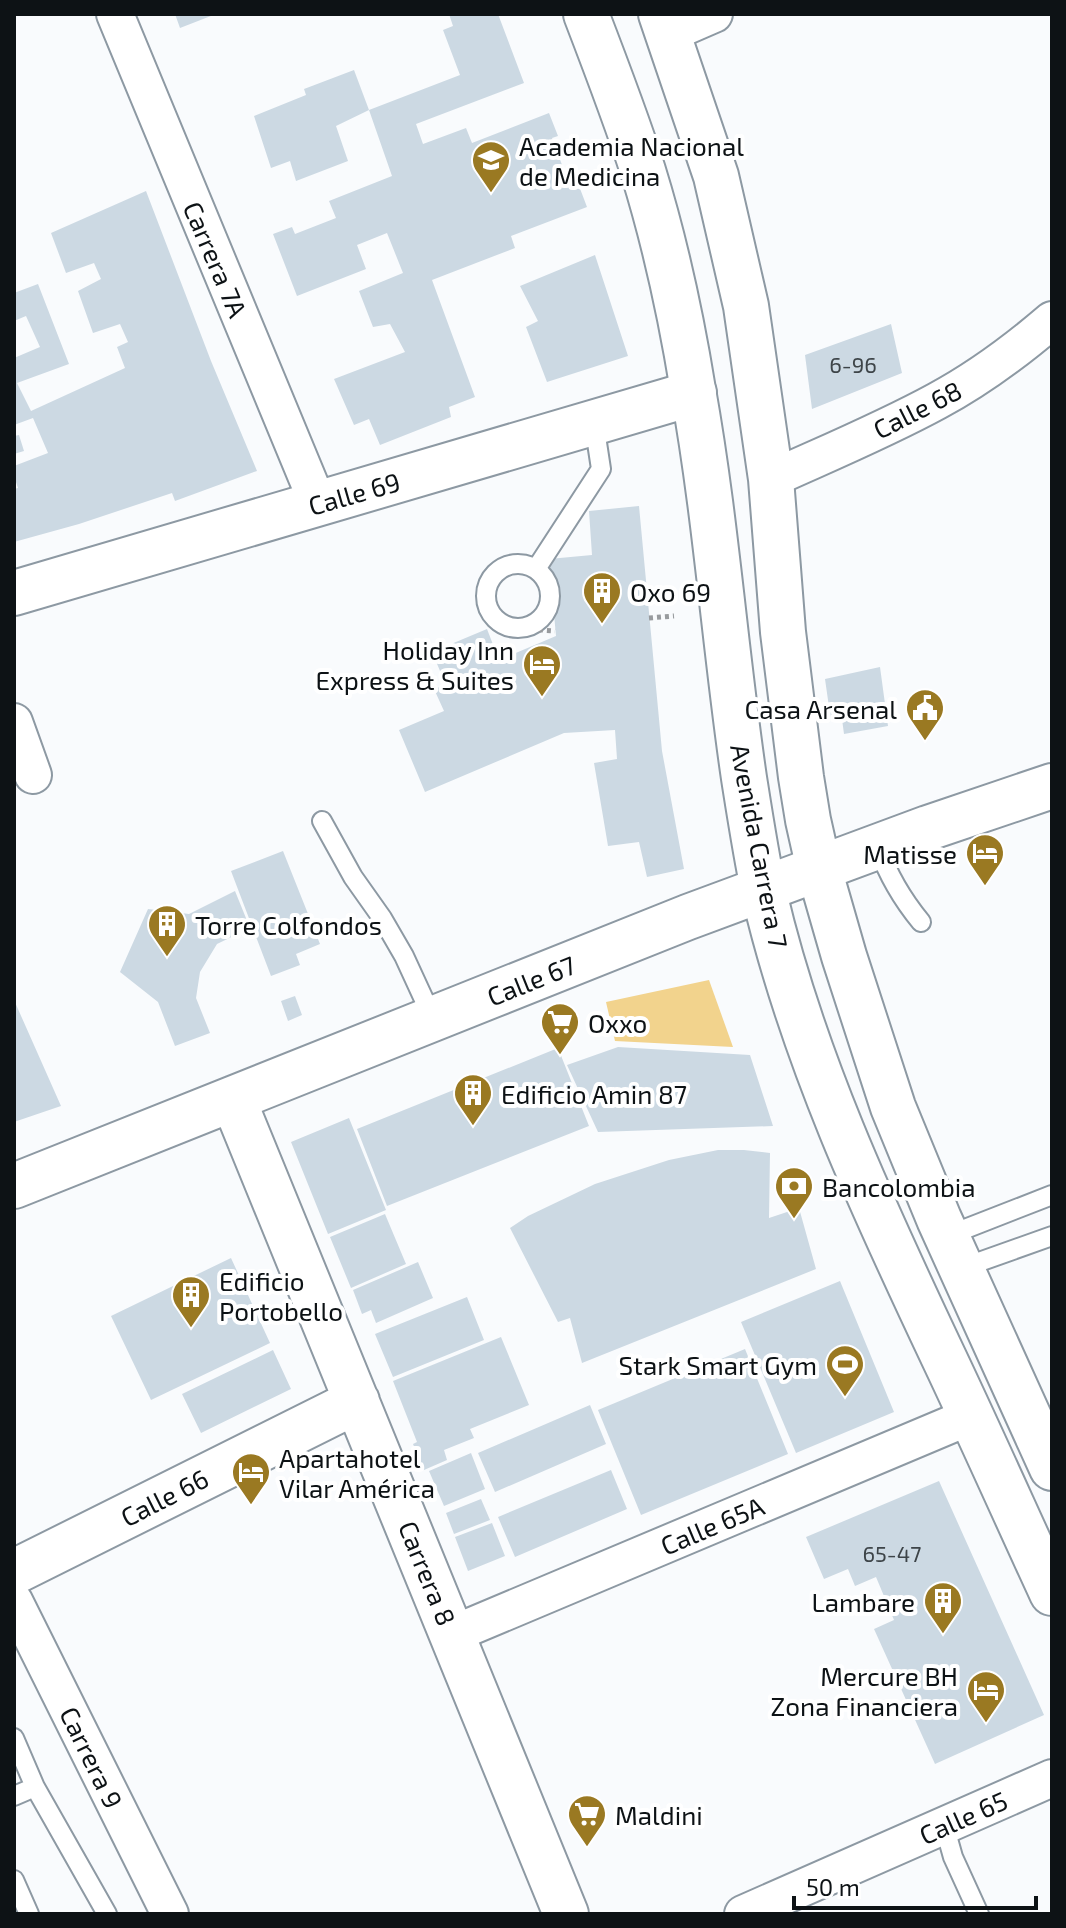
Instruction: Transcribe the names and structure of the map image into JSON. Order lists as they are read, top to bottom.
{
  "streets": {
    "main road": [
      "Calle 69",
      "Avenida Carrera 7",
      "Calle 67",
      "Calle 66",
      "Carrera 8"
    ],
    "street": [
      "Carrera 7A",
      "Calle 68",
      "Calle 65A",
      "Carrera 9",
      "Calle 65"
    ]
  },
  "crossings": [
    ["Carrera 7A", "Calle 69"],
    ["Calle 68", "Avenida Carrera 7"],
    ["Calle 69", "Avenida Carrera 7"],
    ["Avenida Carrera 7", "Calle 67"],
    ["Avenida Carrera 7", "Calle 65A"],
    ["Calle 67", "Carrera 8"],
    ["Calle 66", "Carrera 8"],
    ["Calle 65A", "Carrera 8"]
  ],
  "places": {
    "school or university": ["Academia Nacional de Medicina"],
    "building": [
      "Oxo 69",
      "Torre Colfondos",
      "Edificio Amin 87",
      "Edificio Portobello",
      "Lambare"
    ],
    "hotel": [
      "Holiday Inn Express & Suites",
      "Matisse",
      "Apartahotel Vilar América",
      "Mercure BH Zona Financiera"
    ],
    "public building": ["Casa Arsenal"],
    "supermarket": ["Oxxo", "Maldini"],
    "bank": ["Bancolombia"],
    "sports": ["Stark Smart Gym"]
  },
  "house_numbers": ["6-96", "65-47"],
  "scale_bar": "50 m"
}
